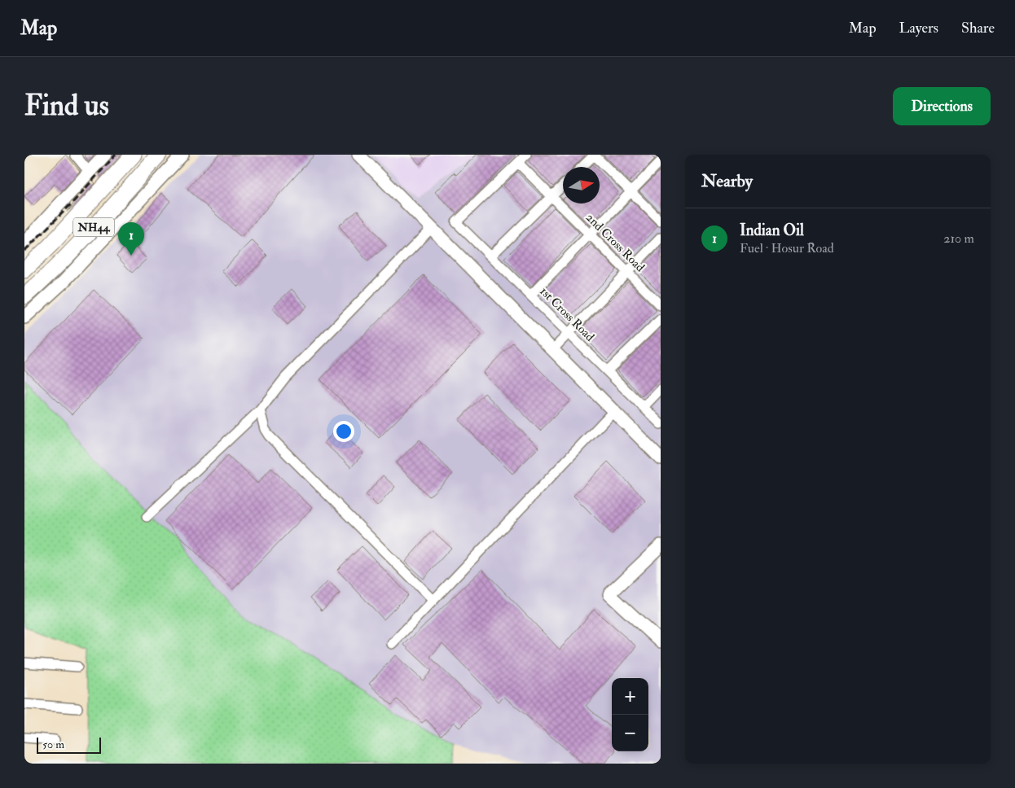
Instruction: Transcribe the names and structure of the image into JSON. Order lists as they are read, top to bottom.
{
  "streets": {
    "highway": ["NH44"],
    "street": ["2nd Cross Road", "1st Cross Road"]
  },
  "crossings": [
    ["2nd Cross Road", "1st Cross Road"]
  ],
  "scale_bar": "50 m",
  "north": "right",
  "page": {
    "header": "Map",
    "nav": ["Map", "Layers", "Share"],
    "buttons": "Directions",
    "title": "Find us",
    "heading": "Nearby",
    "list": [
      {
        "mark": "1",
        "name": "Indian Oil",
        "note": "Fuel · Hosur Road",
        "value": "210 m"
      }
    ],
    "pins": "1",
    "map_buttons": ["+", "−"],
    "scale": "50 m"
  }
}
